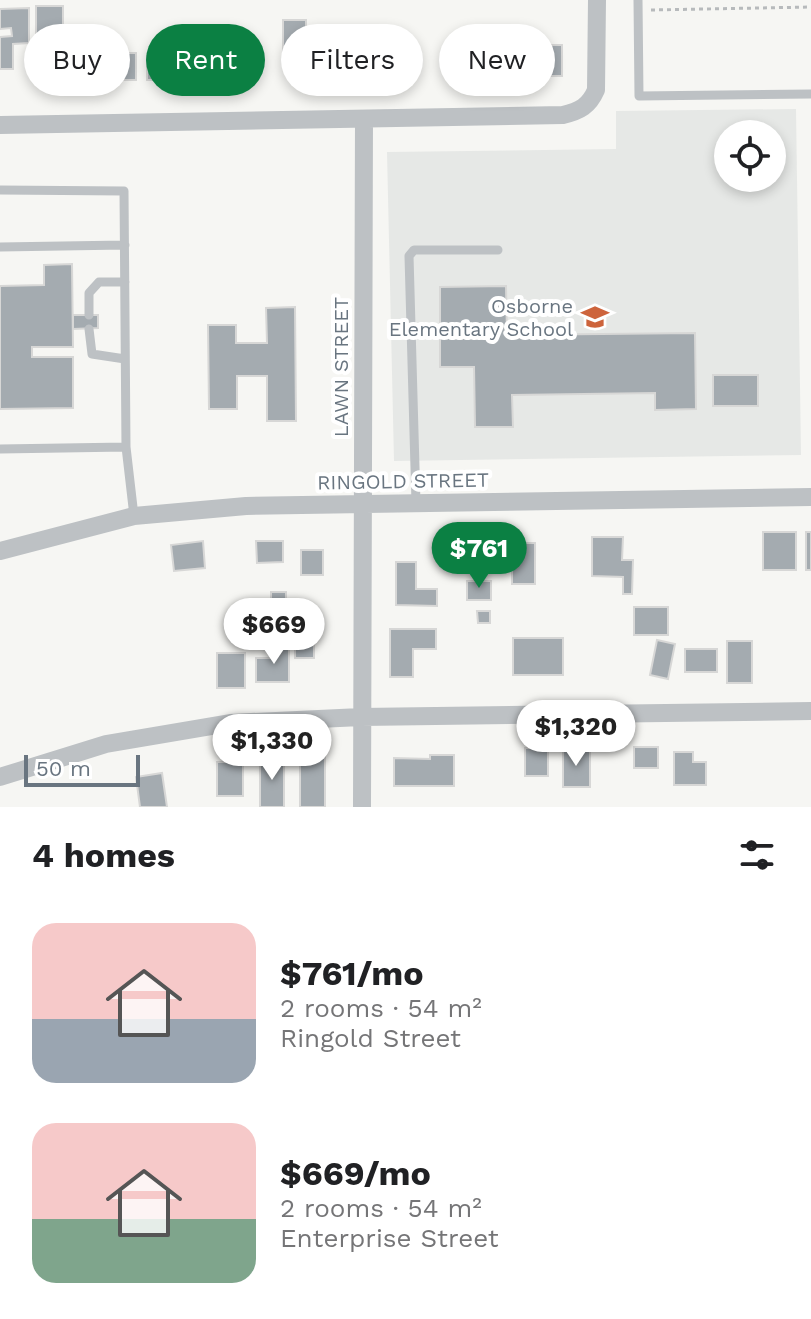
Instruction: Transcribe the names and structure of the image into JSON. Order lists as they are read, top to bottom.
{
  "streets": {
    "street": ["LAWN STREET", "RINGOLD STREET"]
  },
  "crossings": [
    ["LAWN STREET", "RINGOLD STREET"]
  ],
  "places": {
    "school or university": ["Osborne Elementary School"]
  },
  "scale_bar": "50 m",
  "page": {
    "chip": [
      "Buy",
      "Rent",
      "Filters",
      "New"
    ],
    "price": [
      "$761",
      "$669",
      "$1,320",
      "$1,330"
    ],
    "scale": "50 m",
    "heading": "4 homes",
    "list": [
      {
        "name": "$761/mo",
        "note": "2 rooms · 54 m² · Ringold Street"
      },
      {
        "name": "$669/mo",
        "note": "2 rooms · 54 m² · Enterprise Street"
      }
    ]
  }
}
